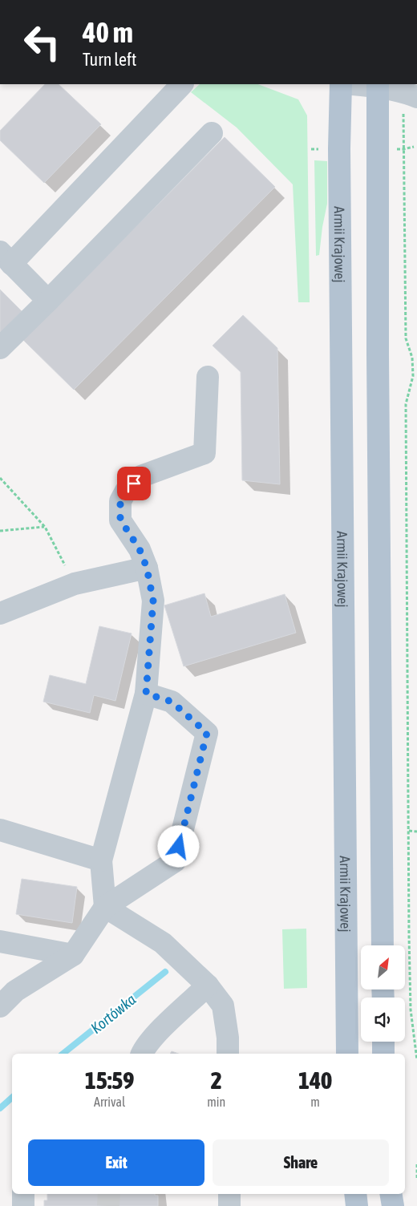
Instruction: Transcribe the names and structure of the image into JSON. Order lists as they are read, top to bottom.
{
  "streets": {
    "main road": ["Armii Krajowej"]
  },
  "water": ["Kortówka"],
  "north": "top right",
  "page": {
    "turn": ["40 m", "Turn left"],
    "eta": [
      "15:59",
      "Arrival",
      "2",
      "min",
      "140",
      "m"
    ],
    "buttons": ["Exit", "Share"]
  }
}
